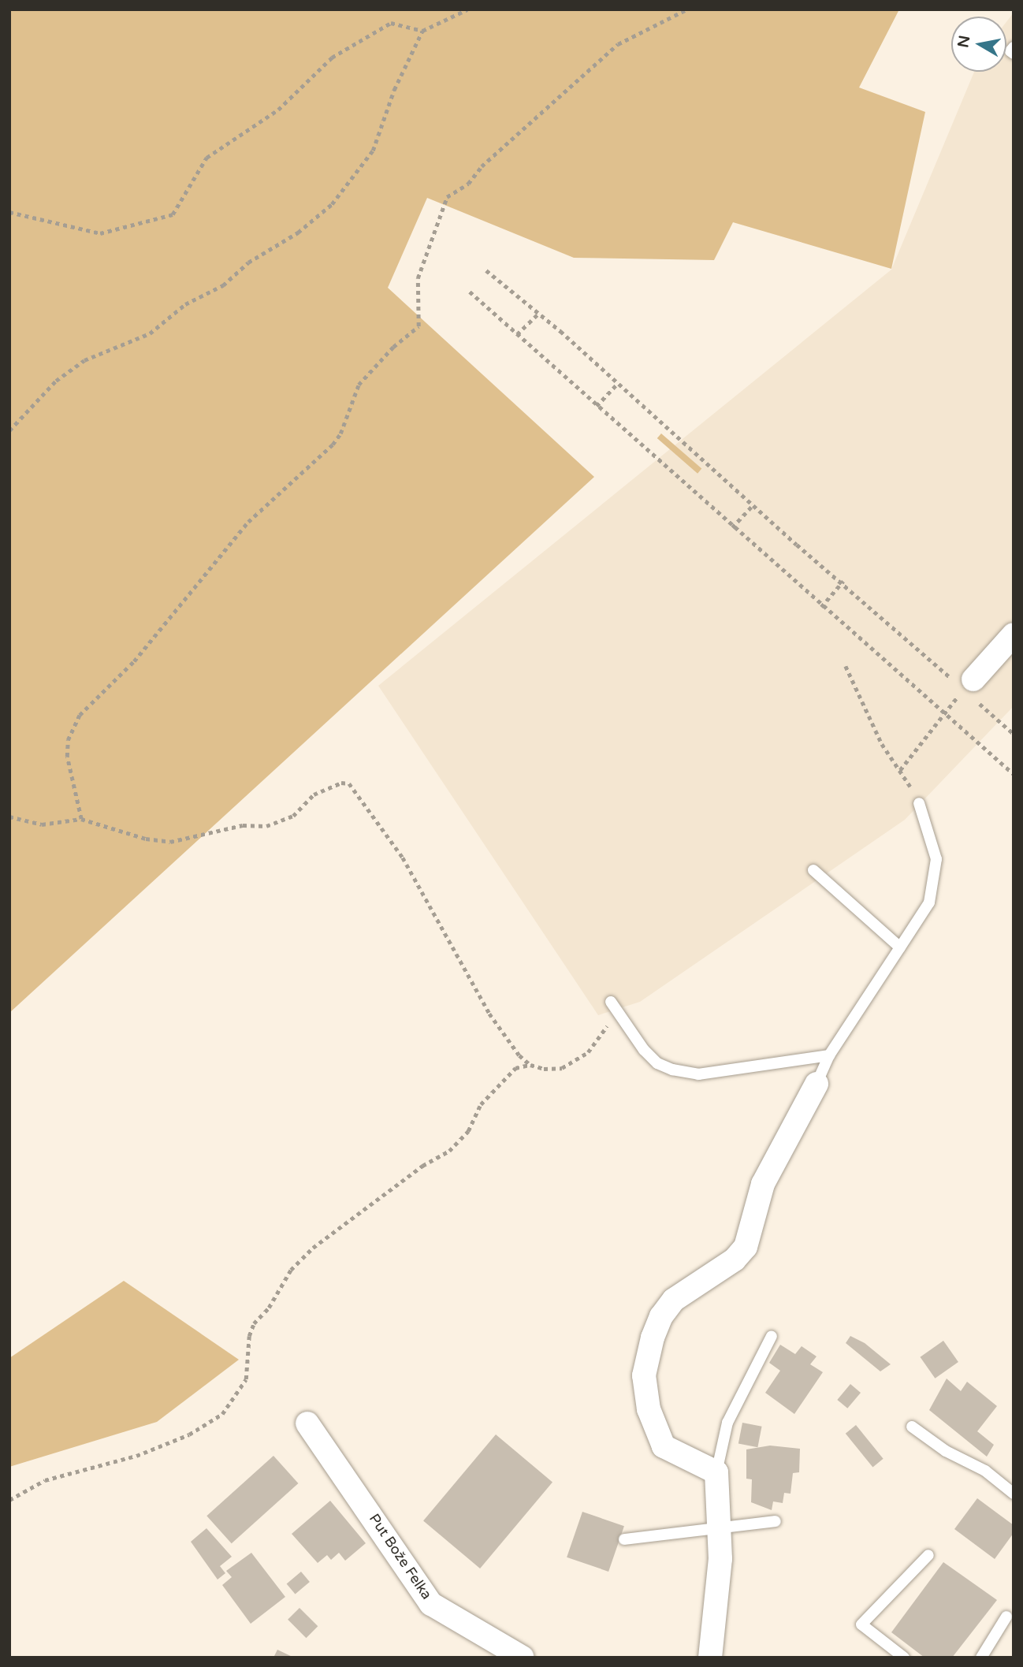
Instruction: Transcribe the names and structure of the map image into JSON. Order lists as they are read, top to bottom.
{
  "streets": {
    "street": ["Put Bože Felka"]
  },
  "north": "left"
}
